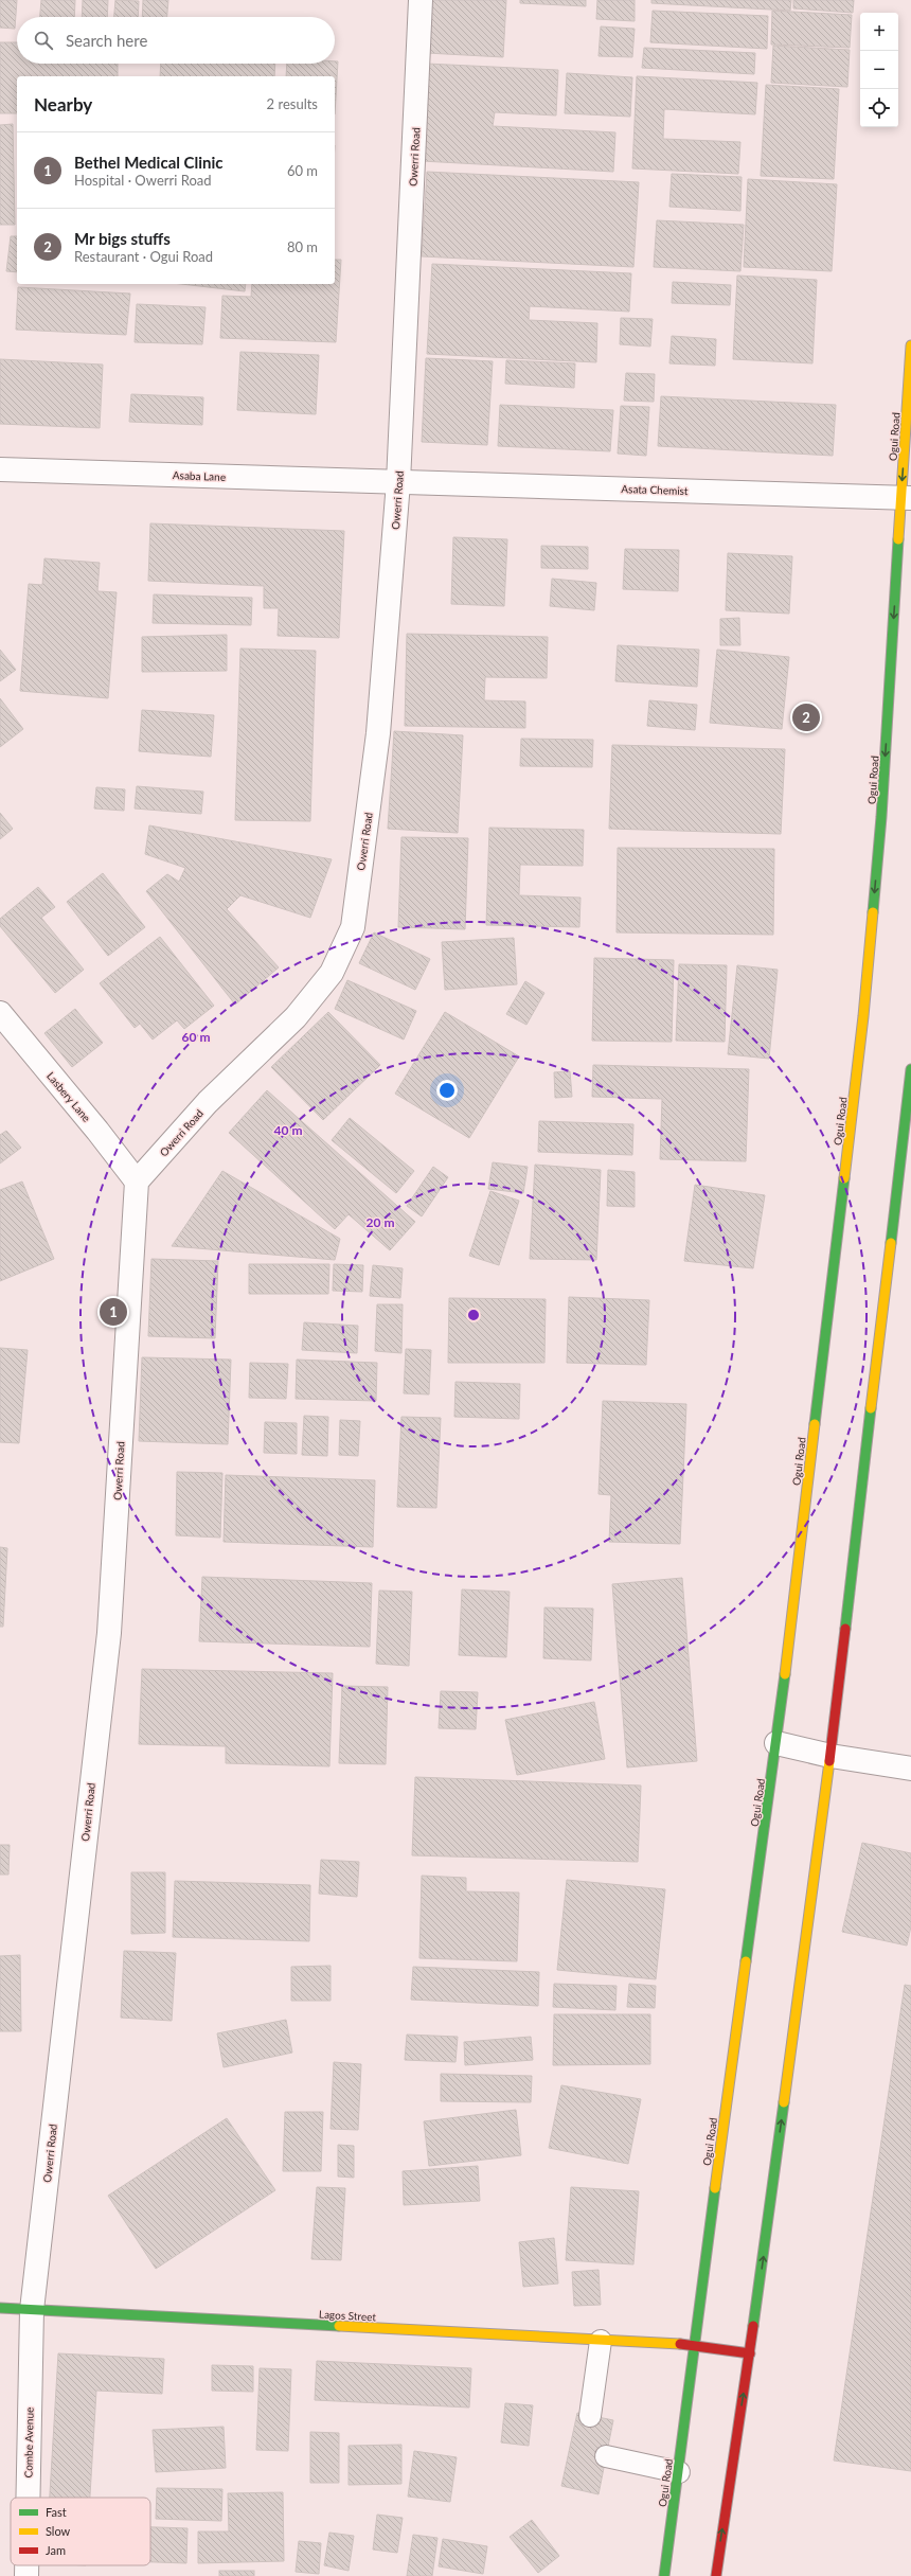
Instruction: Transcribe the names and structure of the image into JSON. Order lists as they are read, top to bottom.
{
  "streets": {
    "main road": ["Ogui Road", "Lagos Street"],
    "street": [
      "Owerri Road",
      "Asaba Lane",
      "Asata Chemist",
      "Lasbery Lane",
      "Combe Avenue"
    ]
  },
  "crossings": [
    ["Owerri Road", "Asaba Lane"],
    ["Owerri Road", "Asata Chemist"],
    ["Owerri Road", "Lasbery Lane"],
    ["Owerri Road", "Lagos Street"],
    ["Owerri Road", "Combe Avenue"],
    ["Ogui Road", "Asata Chemist"],
    ["Ogui Road", "Lagos Street"],
    ["Asaba Lane", "Asata Chemist"],
    ["Lagos Street", "Combe Avenue"]
  ],
  "legend": ["Fast", "Slow", "Jam"],
  "page": {
    "map_buttons": ["+", "−"],
    "search": "Search here",
    "heading": ["Nearby", "2 results"],
    "list": [
      {
        "mark": "1",
        "name": "Bethel Medical Clinic",
        "note": "Hospital · Owerri Road",
        "value": "60 m"
      },
      {
        "mark": "2",
        "name": "Mr bigs stuffs",
        "note": "Restaurant · Ogui Road",
        "value": "80 m"
      }
    ],
    "pins": ["2", "1"]
  },
  "rings": ["60 m", "40 m", "20 m"]
}
